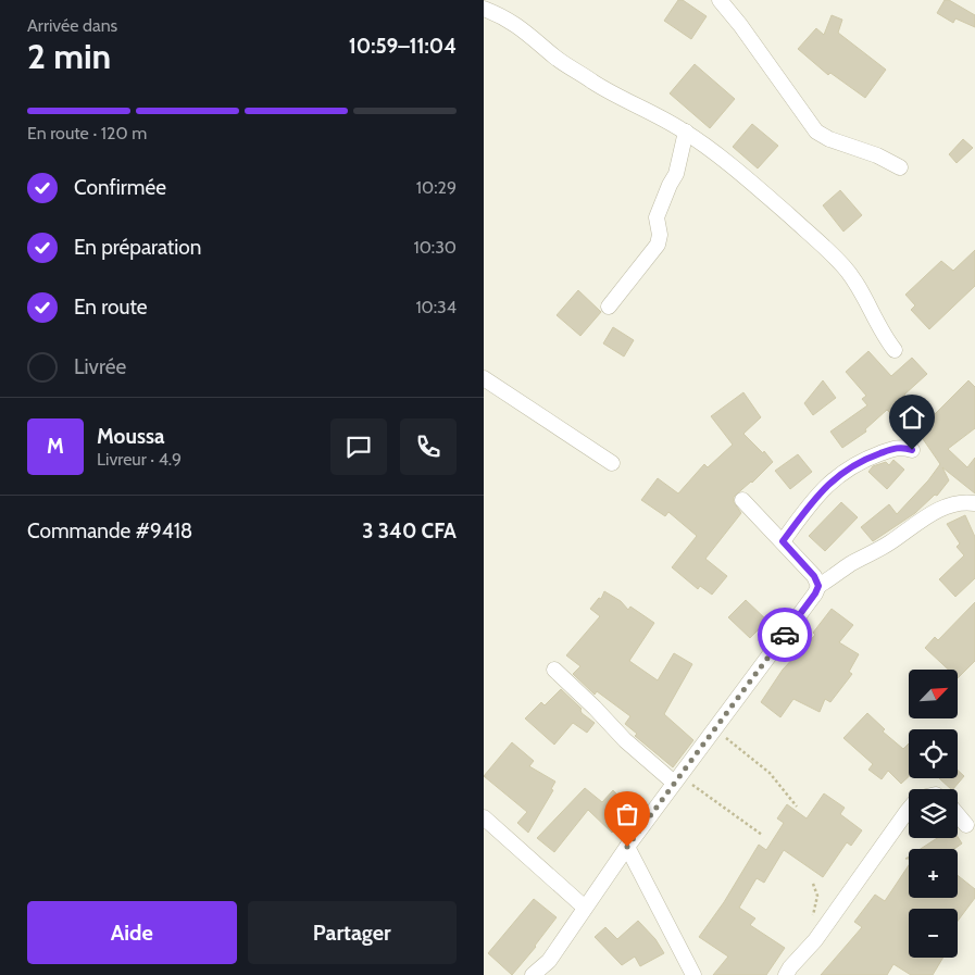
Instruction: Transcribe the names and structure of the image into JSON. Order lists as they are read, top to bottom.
{
  "north": "top right",
  "page": {
    "heading": ["2 min", "Arrivée dans", "10:59–11:04"],
    "panel": [
      "Moussa",
      "Livreur · 4.9",
      "Commande #9418",
      "3 340 CFA"
    ],
    "bar": "En route · 120 m",
    "list": [
      ["Confirmée", "10:29"],
      ["En préparation", "10:30"],
      ["En route", "10:34"],
      "Livrée"
    ],
    "round": "M",
    "map_buttons": ["+", "−"],
    "buttons": ["Aide", "Partager"]
  }
}
